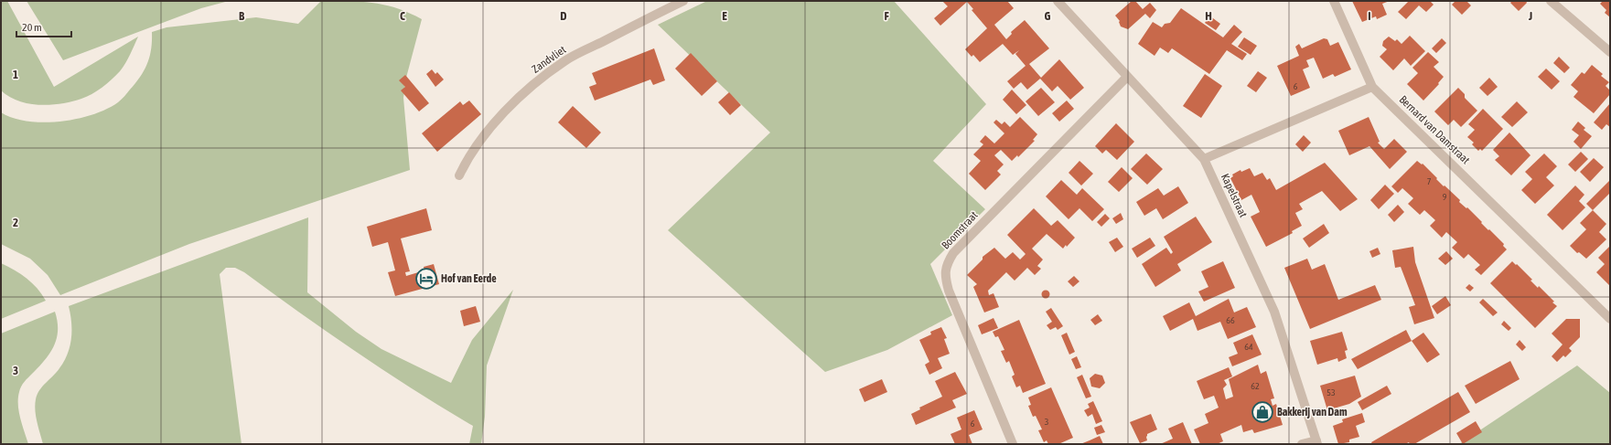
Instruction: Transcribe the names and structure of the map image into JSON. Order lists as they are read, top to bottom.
{
  "streets": {
    "street": [
      "Zandvliet",
      "Bernard van Damstraat",
      "Kapelstraat",
      "Boomstraat"
    ]
  },
  "crossings": [
    ["Kapelstraat", "Boomstraat"]
  ],
  "places": {
    "hotel": ["Hof van Eerde"],
    "shop": ["Bakkerij van Dam"]
  },
  "house_numbers": [
    "6",
    "7",
    "9",
    "66",
    "64",
    "62",
    "53",
    "3",
    "6"
  ],
  "scale_bar": "20 m",
  "grid": {
    "columns": [
      "B",
      "C",
      "D",
      "E",
      "F",
      "G",
      "H",
      "I",
      "J"
    ],
    "rows": ["1", "2", "3"]
  }
}
